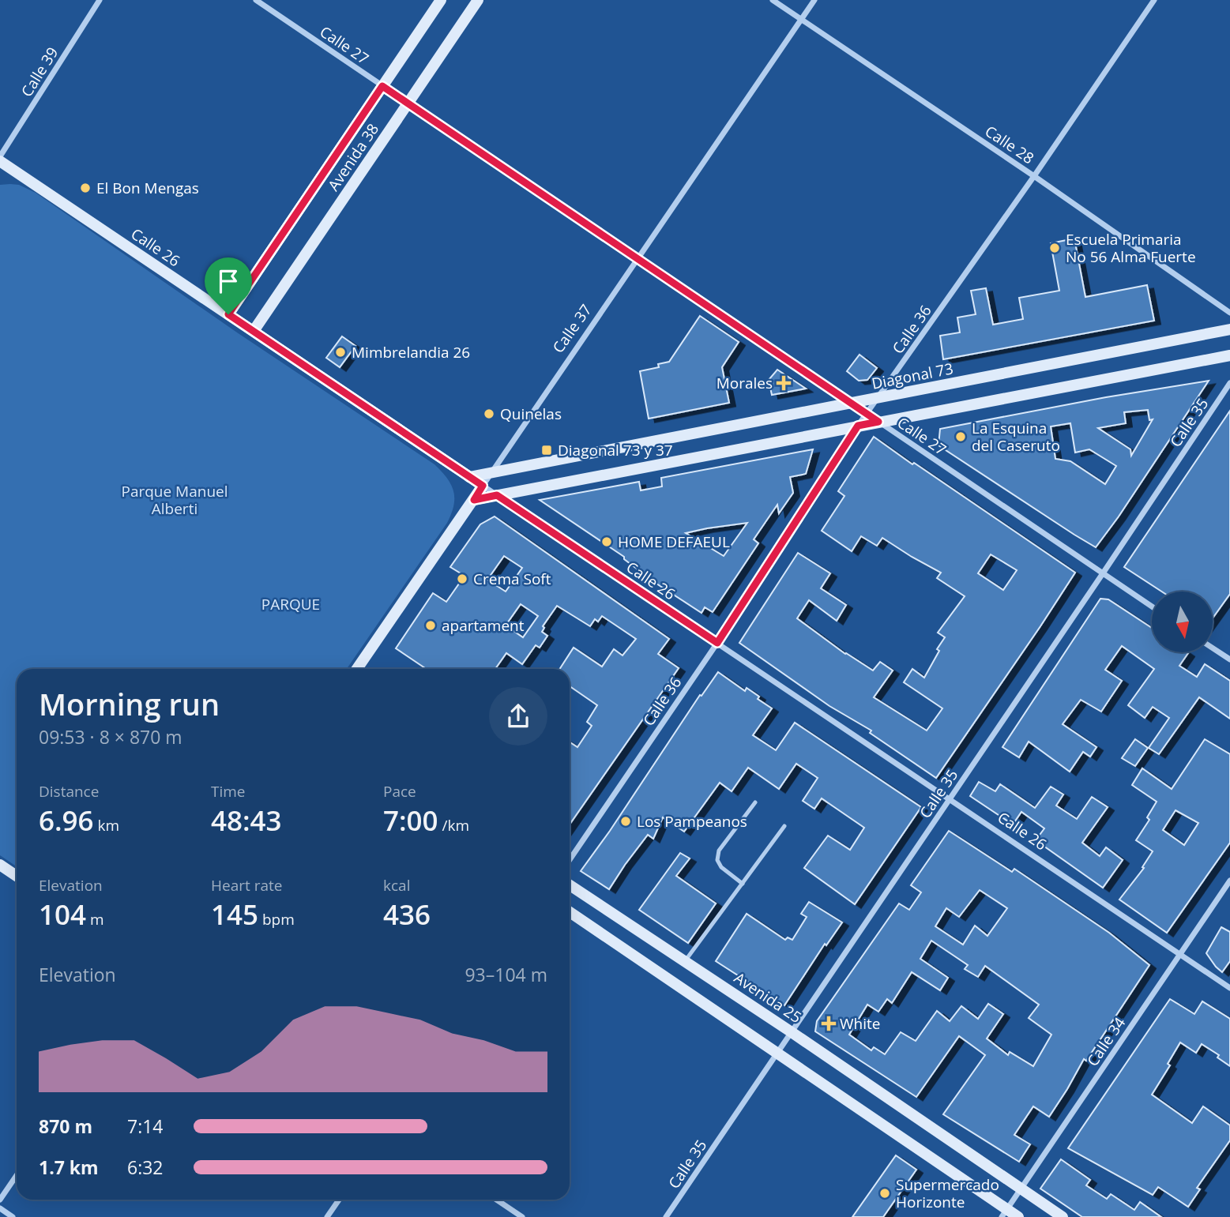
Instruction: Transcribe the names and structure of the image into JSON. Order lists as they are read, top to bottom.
{
  "streets": {
    "main road": [
      "Avenida 38",
      "Calle 26",
      "Calle 37",
      "Diagonal 73",
      "Avenida 25"
    ],
    "street": [
      "Calle 27",
      "Calle 39",
      "Calle 28",
      "Calle 36",
      "Calle 35",
      "Calle 34"
    ]
  },
  "crossings": [
    ["Calle 27", "Avenida 38"],
    ["Calle 27", "Calle 37"],
    ["Calle 27", "Calle 36"],
    ["Calle 27", "Diagonal 73"],
    ["Calle 27", "Calle 35"],
    ["Calle 28", "Calle 37"],
    ["Calle 28", "Calle 36"],
    ["Avenida 38", "Calle 26"],
    ["Calle 26", "Calle 37"],
    ["Calle 26", "Calle 36"],
    ["Calle 26", "Diagonal 73"],
    ["Calle 26", "Calle 35"],
    ["Calle 26", "Calle 34"],
    ["Calle 37", "Diagonal 73"],
    ["Calle 36", "Diagonal 73"],
    ["Calle 35", "Avenida 25"],
    ["Avenida 25", "Calle 34"]
  ],
  "parks": ["Parque Manuel Alberti", "PARQUE"],
  "places": {
    "other": [
      "El Bon Mengas",
      "Escuela Primaria No 56 Alma Fuerte",
      "Mimbrelandia 26",
      "Quinelas",
      "La Esquina del Caseruto",
      "HOME DEFAEUL",
      "Crema Soft",
      "apartament",
      "Los Pampeanos",
      "Supermercado Horizonte"
    ],
    "health": ["Morales", "White"],
    "transit": ["Diagonal 73 y 37"]
  },
  "north": "bottom",
  "page": {
    "heading": ["Morning run", "09:53 · 8 × 870 m"],
    "stats": [
      ["Distance", "6.96 km"],
      ["Time", "48:43"],
      ["Pace", "7:00 /km"],
      ["Elevation", "104 m"],
      ["Heart rate", "145 bpm"],
      ["kcal", "436"]
    ],
    "chart": ["Elevation", "93–104 m"],
    "list": [
      {
        "name": "870 m",
        "note": "7:14"
      },
      {
        "name": "1.7 km",
        "note": "6:32"
      }
    ]
  }
}
